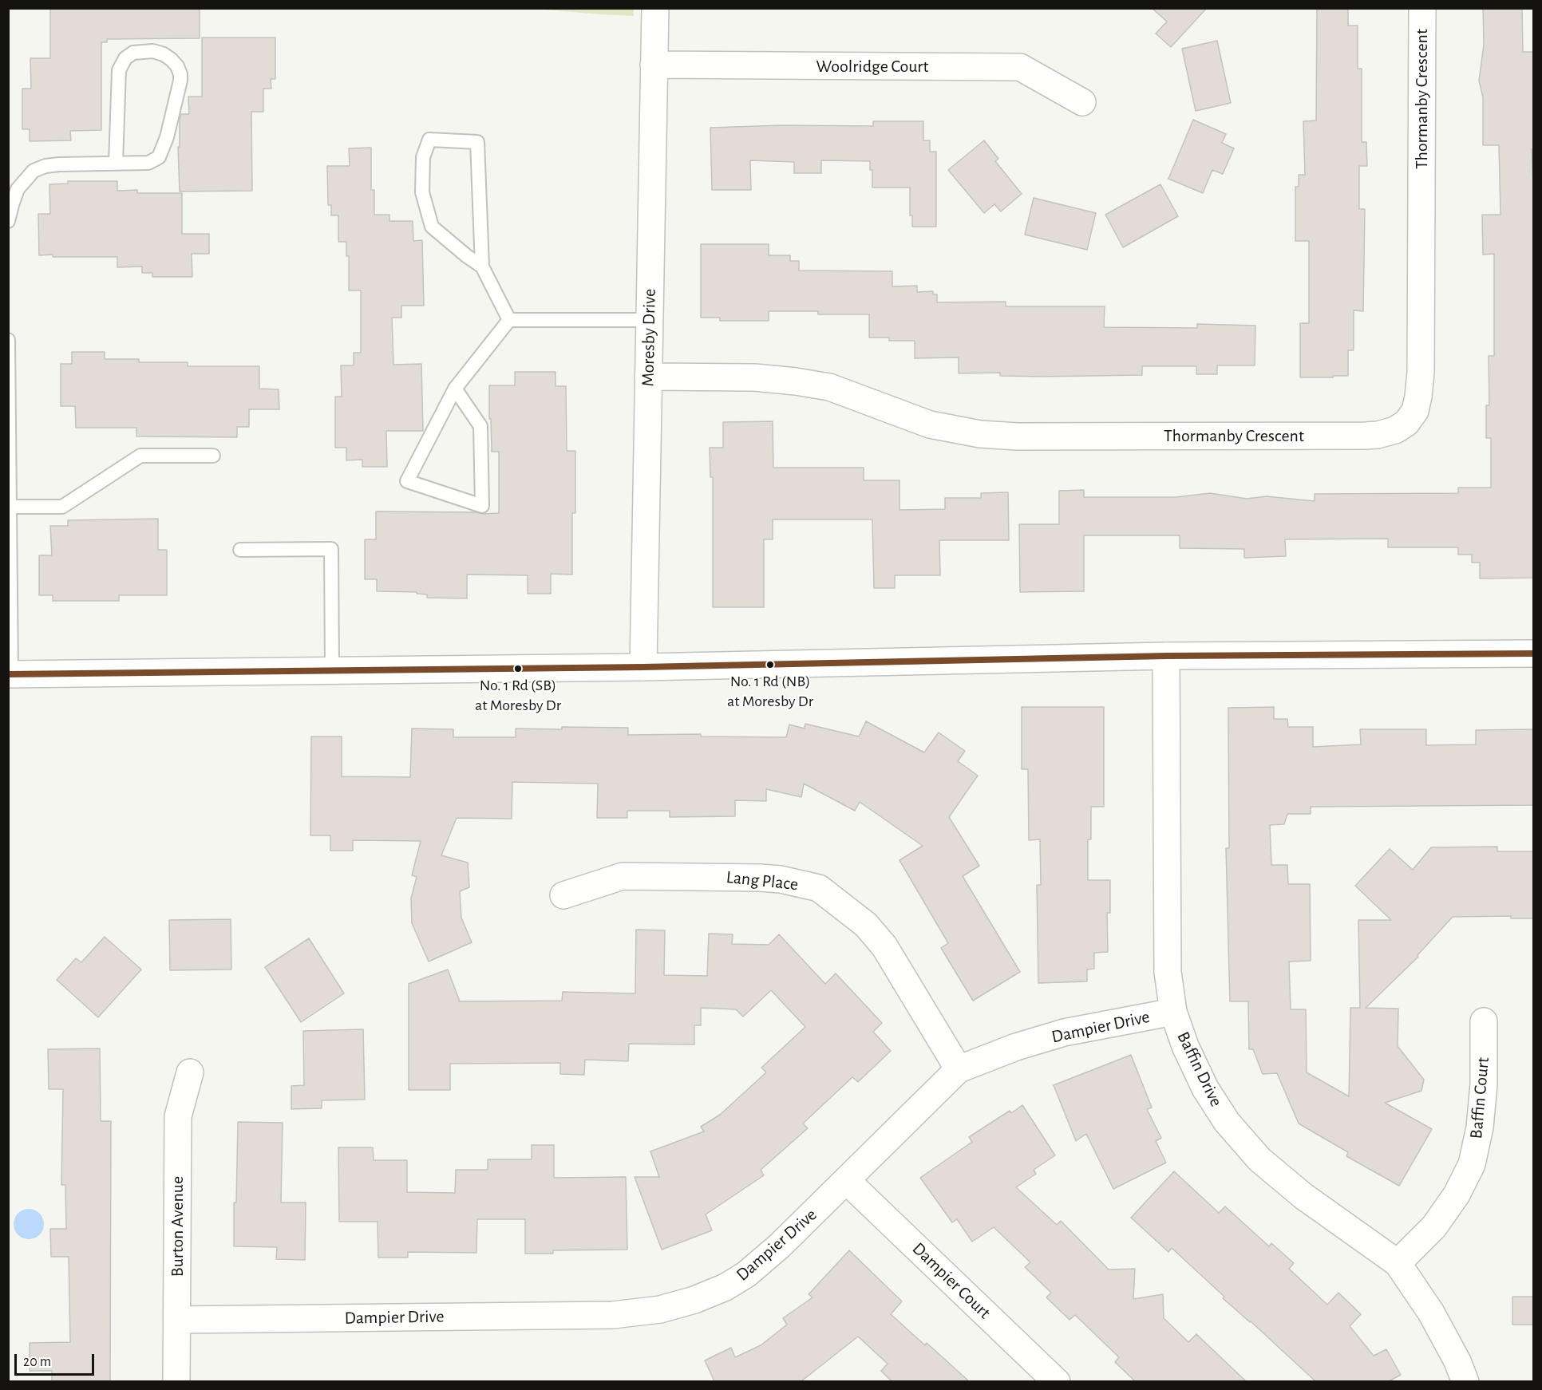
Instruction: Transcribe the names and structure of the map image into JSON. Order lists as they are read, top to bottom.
{
  "streets": {
    "street": [
      "Woolridge Court",
      "Thormanby Crescent",
      "Moresby Drive",
      "Lang Place",
      "Dampier Drive",
      "Baffin Drive",
      "Baffin Court",
      "Burton Avenue",
      "Dampier Court"
    ]
  },
  "crossings": [
    ["Woolridge Court", "Moresby Drive"],
    ["Thormanby Crescent", "Moresby Drive"],
    ["Lang Place", "Dampier Drive"],
    ["Dampier Drive", "Baffin Drive"],
    ["Dampier Drive", "Burton Avenue"],
    ["Dampier Drive", "Dampier Court"],
    ["Baffin Drive", "Baffin Court"]
  ],
  "places": ["No. 1 Rd (NB) at Moresby Dr", "No. 1 Rd (SB) at Moresby Dr"],
  "scale_bar": "20 m"
}
